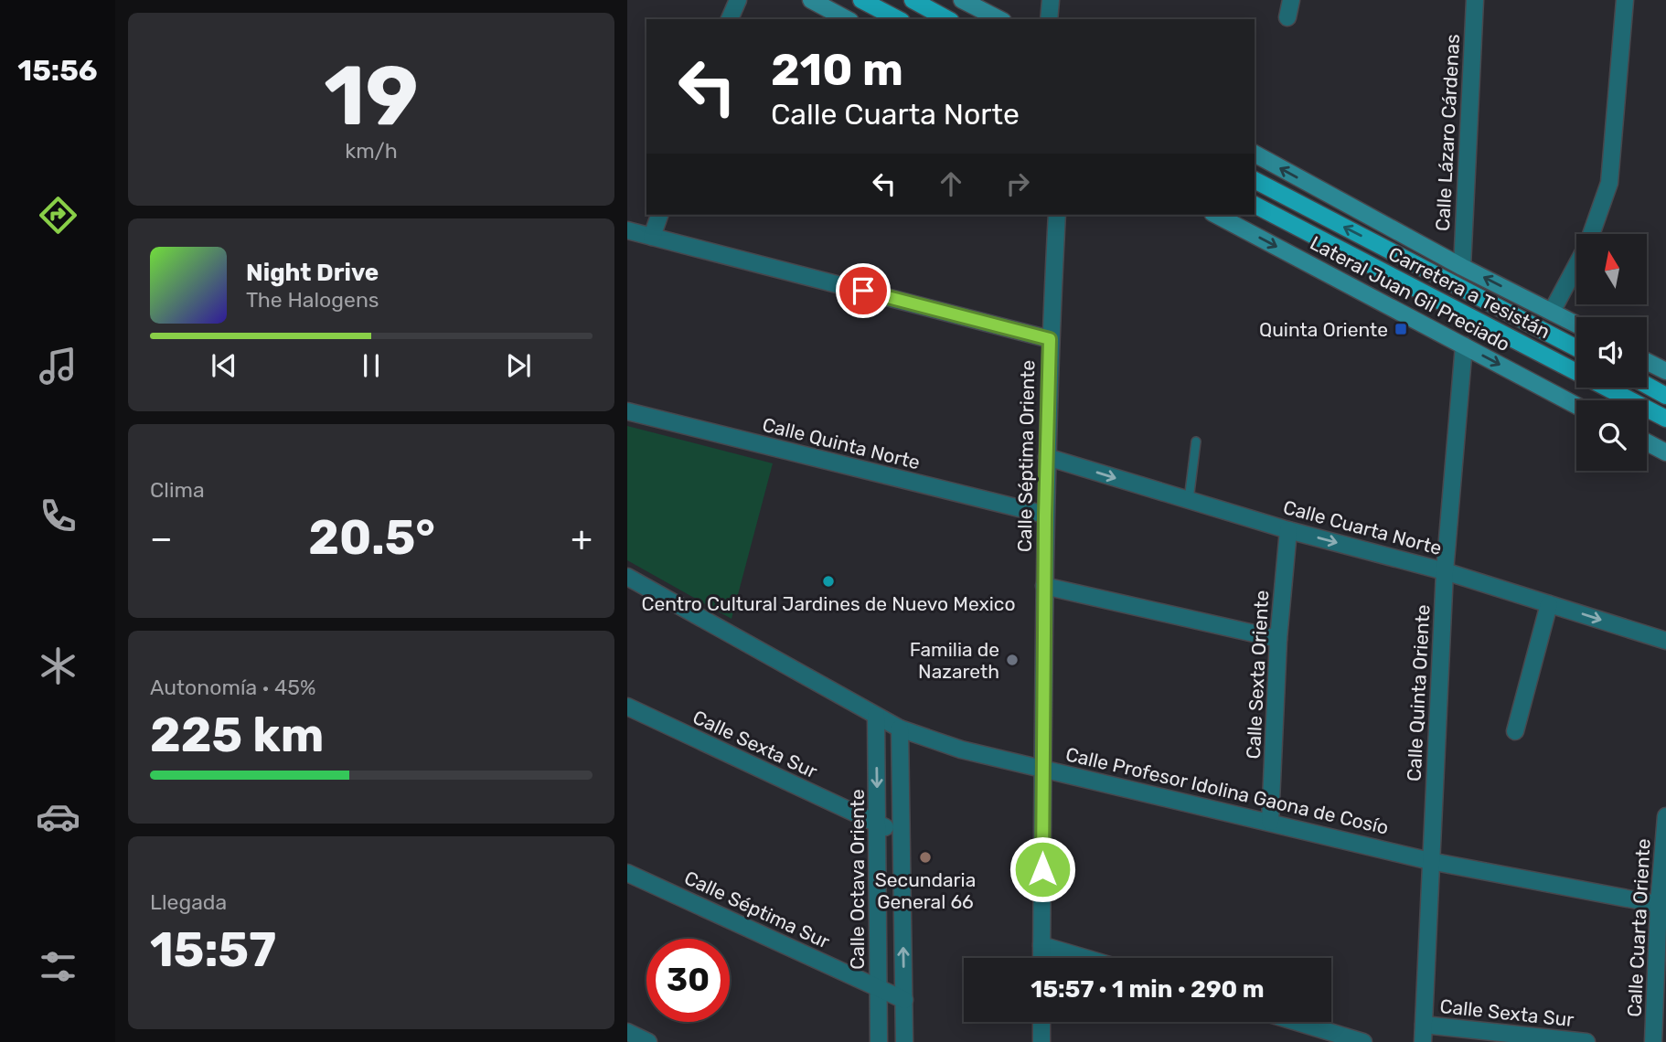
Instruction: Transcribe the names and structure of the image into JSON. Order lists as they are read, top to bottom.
{
  "streets": {
    "main road": ["Carretera a Tesistán", "Lateral Juan Gil Preciado"],
    "street": [
      "Calle Lázaro Cárdenas",
      "Calle Quinta Norte",
      "Calle Séptima Oriente",
      "Calle Cuarta Norte",
      "Calle Sexta Oriente",
      "Calle Quinta Oriente",
      "Calle Sexta Sur",
      "Calle Profesor Idolina Gaona de Cosío",
      "Calle Octava Oriente",
      "Calle Séptima Sur",
      "Calle Cuarta Oriente"
    ]
  },
  "crossings": [
    ["Lateral Juan Gil Preciado", "Calle Quinta Oriente"],
    ["Calle Quinta Norte", "Calle Séptima Oriente"],
    ["Calle Séptima Oriente", "Calle Cuarta Norte"],
    ["Calle Séptima Oriente", "Calle Profesor Idolina Gaona de Cosío"],
    ["Calle Cuarta Norte", "Calle Sexta Oriente"],
    ["Calle Cuarta Norte", "Calle Quinta Oriente"],
    ["Calle Sexta Oriente", "Calle Profesor Idolina Gaona de Cosío"],
    ["Calle Quinta Oriente", "Calle Sexta Sur"],
    ["Calle Quinta Oriente", "Calle Profesor Idolina Gaona de Cosío"],
    ["Calle Sexta Sur", "Calle Octava Oriente"],
    ["Calle Profesor Idolina Gaona de Cosío", "Calle Octava Oriente"],
    ["Calle Profesor Idolina Gaona de Cosío", "Calle Cuarta Oriente"],
    ["Calle Octava Oriente", "Calle Séptima Sur"]
  ],
  "places": {
    "transit": ["Quinta Oriente"],
    "other": ["Centro Cultural Jardines de Nuevo Mexico", "Familia de Nazareth", "Secundaria General 66"]
  },
  "north": "top",
  "page": {
    "tabs": "15:56",
    "tile": [
      ["19", "km/h"],
      "Clima",
      ["Autonomía · 45%", "225 km"],
      ["Llegada", "15:57"]
    ],
    "turn": ["210 m", "Calle Cuarta Norte"],
    "song": ["Night Drive", "The Halogens"],
    "heat": ["−", "20.5°", "+"],
    "limit": "30",
    "trip": "15:57 · 1 min · 290 m"
  }
}
